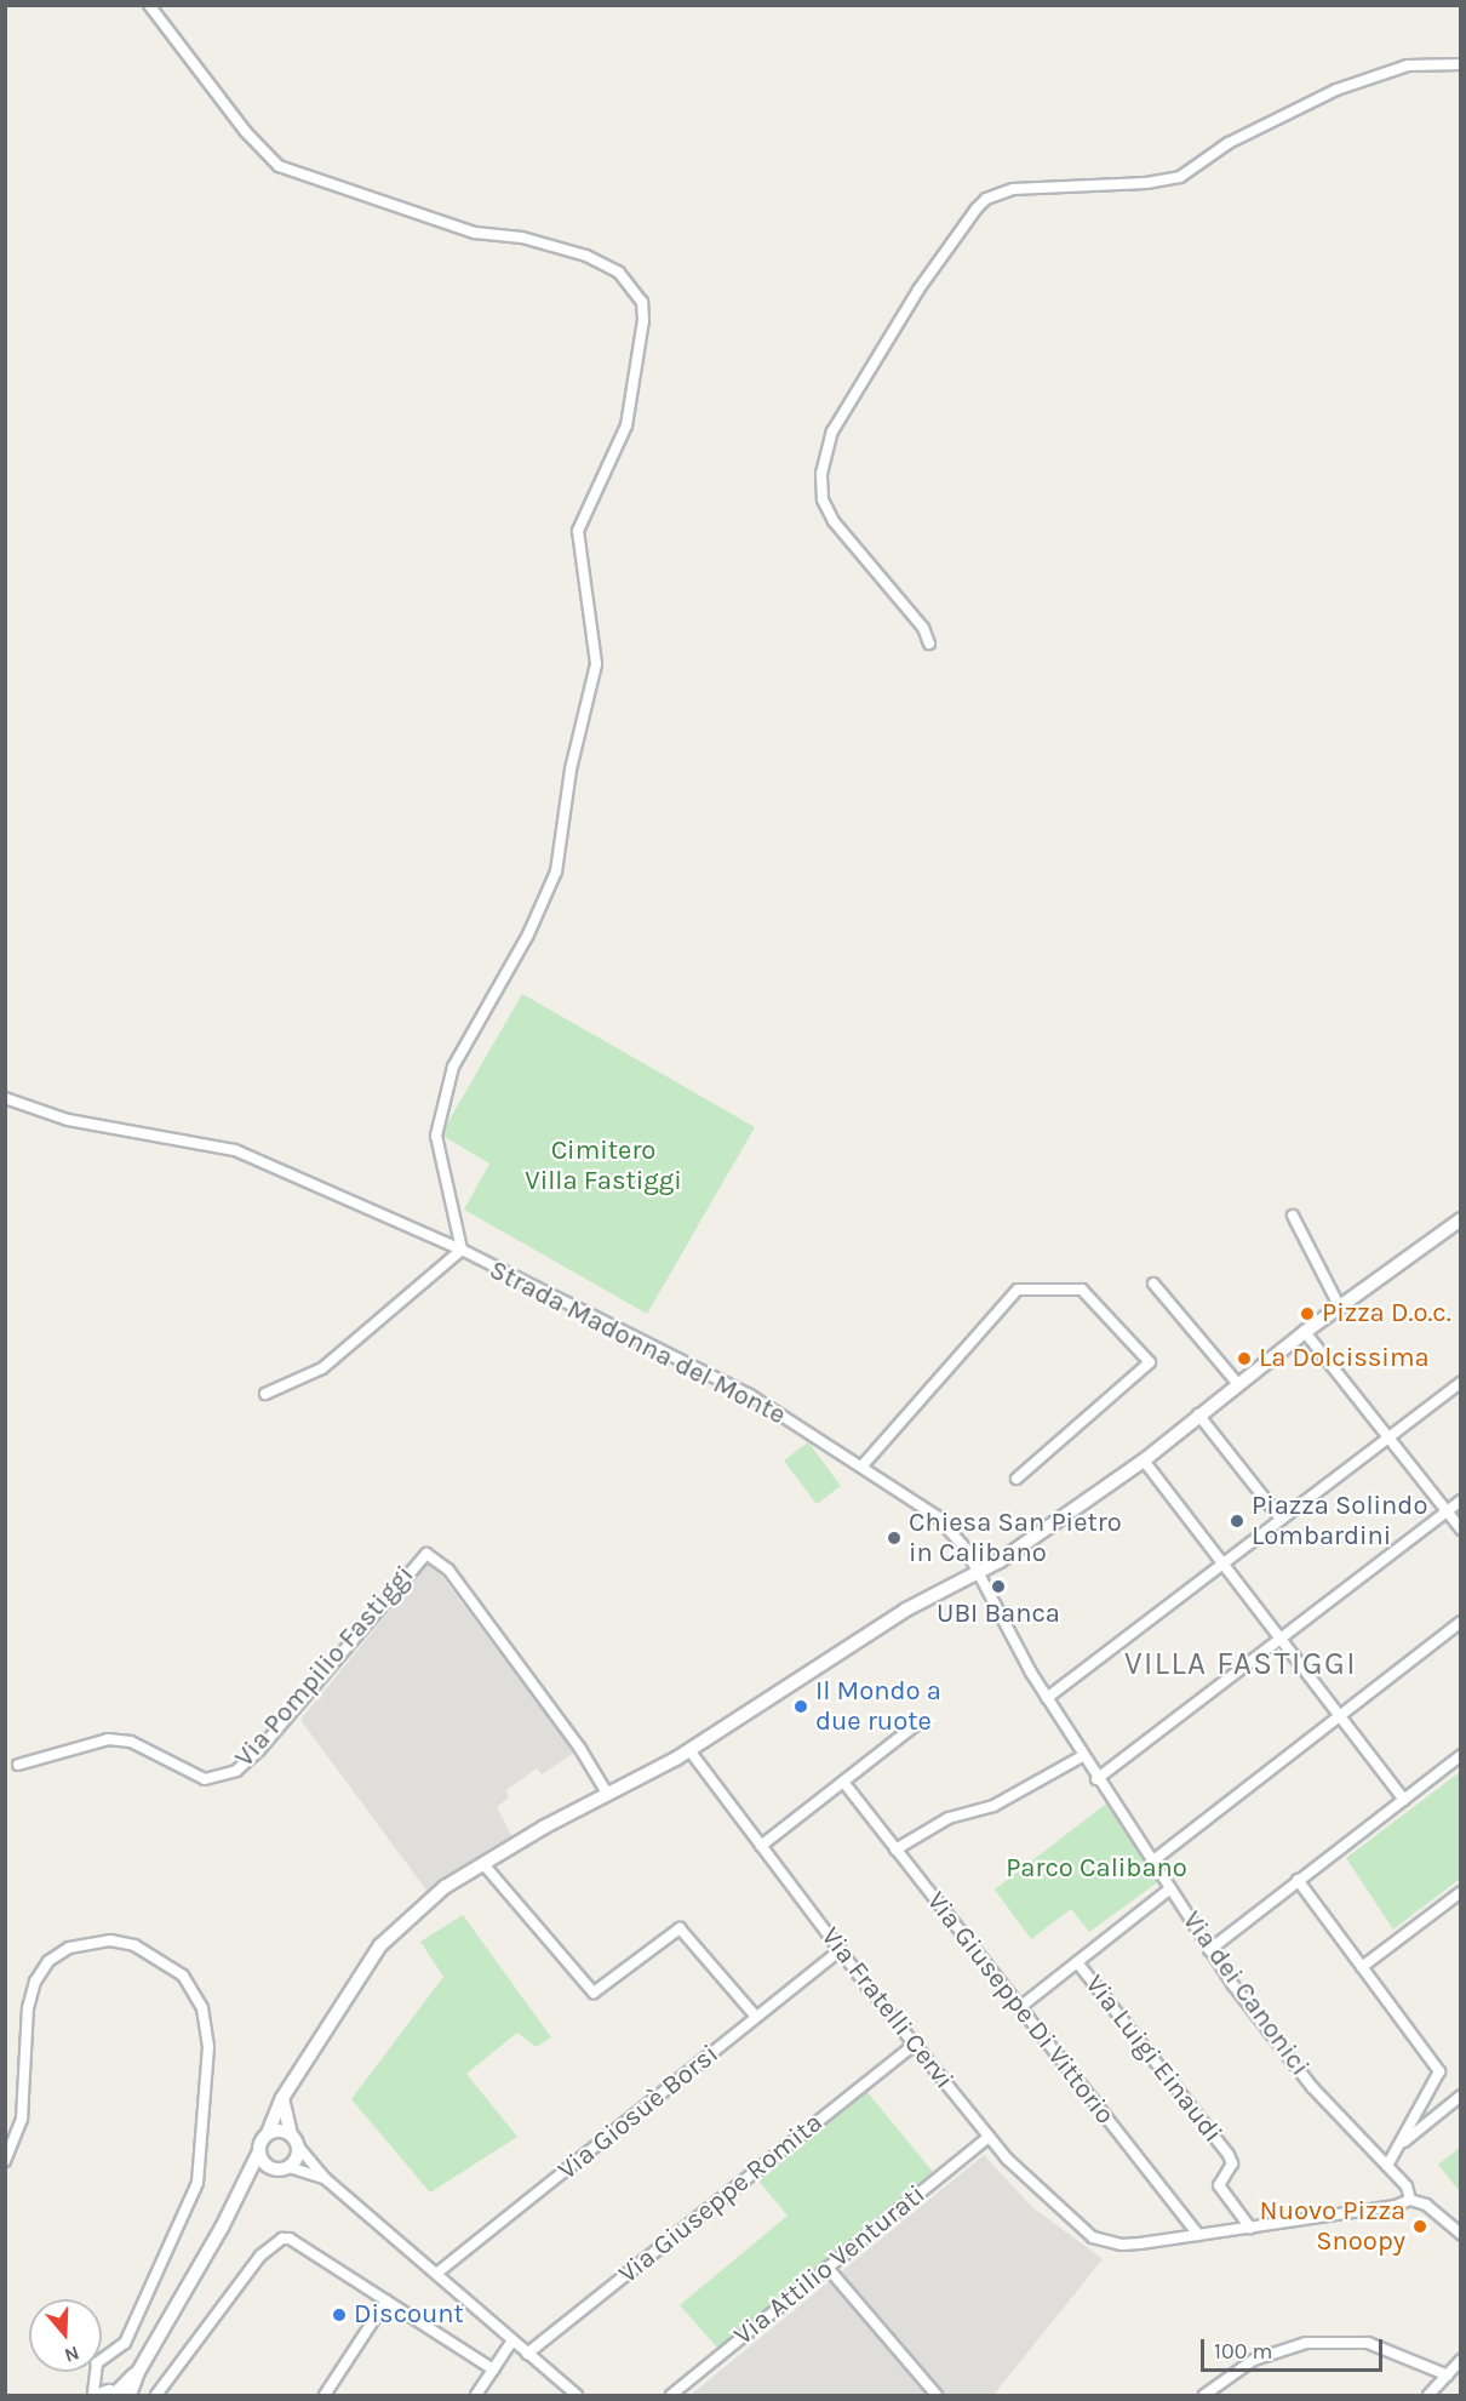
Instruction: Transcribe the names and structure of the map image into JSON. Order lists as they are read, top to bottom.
{
  "streets": {
    "street": [
      "Strada Madonna del Monte",
      "Via Pompilio Fastiggi",
      "Via dei Canonici",
      "Via Fratelli Cervi",
      "Via Giuseppe Di Vittorio",
      "Via Luigi Einaudi",
      "Via Giosuè Borsi",
      "Via Giuseppe Romita",
      "Via Attilio Venturati"
    ]
  },
  "crossings": [
    ["Strada Madonna del Monte", "Via dei Canonici"],
    ["Via Fratelli Cervi", "Via Giuseppe Di Vittorio"],
    ["Via Fratelli Cervi", "Via Giosuè Borsi"],
    ["Via Fratelli Cervi", "Via Giuseppe Romita"],
    ["Via Fratelli Cervi", "Via Attilio Venturati"]
  ],
  "districts": ["VILLA FASTIGGI"],
  "parks": ["Cimitero Villa Fastiggi", "Parco Calibano"],
  "places": [
    "Pizza D.o.c.",
    "La Dolcissima",
    "Piazza Solindo Lombardini",
    "Chiesa San Pietro in Calibano",
    "UBI Banca",
    "Il Mondo a due ruote",
    "Nuovo Pizza Snoopy",
    "Discount"
  ],
  "scale_bar": "100 m",
  "north": "bottom"
}
